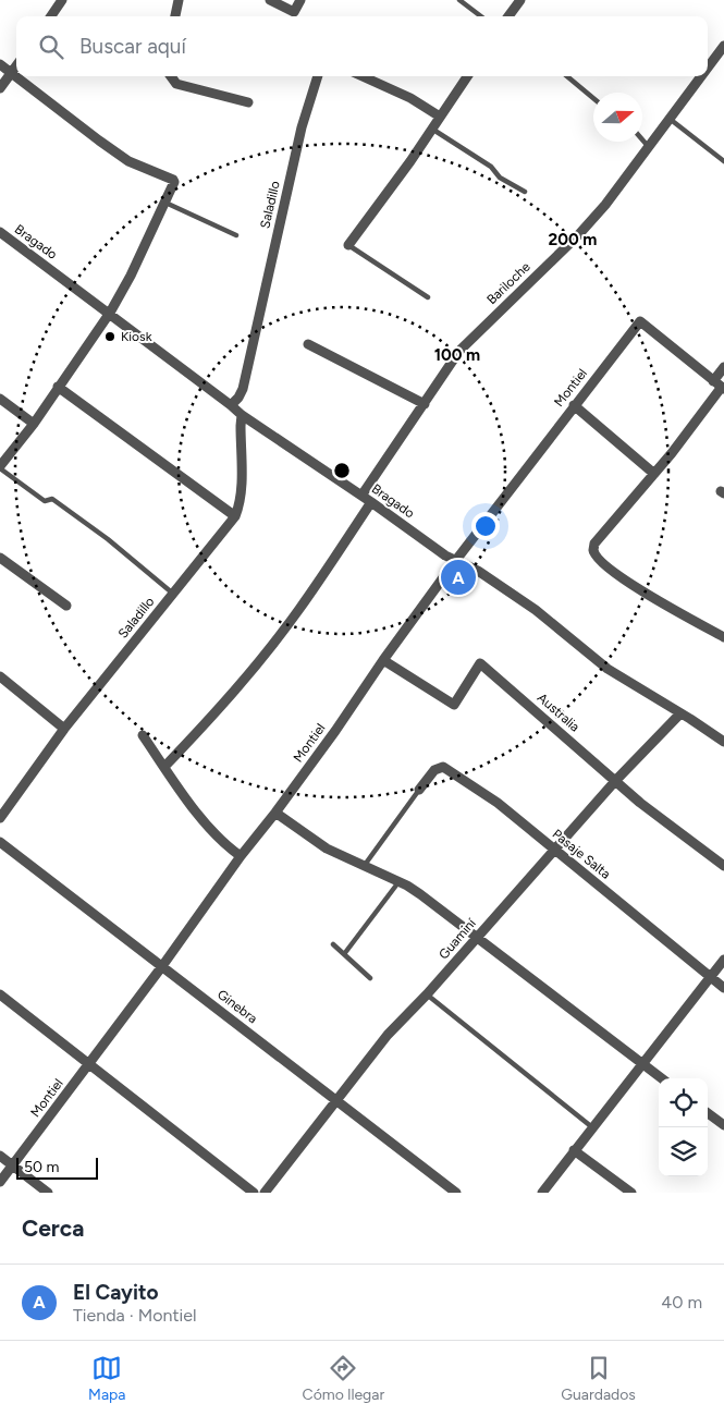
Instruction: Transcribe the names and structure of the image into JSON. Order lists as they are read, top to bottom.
{
  "streets": {
    "street": [
      "Saladillo",
      "Bragado",
      "Bariloche",
      "Montiel",
      "Australia",
      "Pasaje Salta",
      "Guaminí",
      "Ginebra"
    ]
  },
  "crossings": [
    ["Saladillo", "Bragado"],
    ["Bragado", "Bariloche"],
    ["Bragado", "Montiel"],
    ["Bragado", "Guaminí"],
    ["Montiel", "Australia"],
    ["Montiel", "Ginebra"],
    ["Australia", "Guaminí"],
    ["Pasaje Salta", "Guaminí"],
    ["Guaminí", "Ginebra"]
  ],
  "places": ["Kiosk"],
  "scale_bar": "50 m",
  "north": "right",
  "page": {
    "search": "Buscar aquí",
    "pins": "A",
    "scale": "50 m",
    "heading": "Cerca",
    "list": [
      {
        "mark": "A",
        "name": "El Cayito",
        "note": "Tienda · Montiel",
        "value": "40 m"
      }
    ],
    "nav": ["Mapa", "Cómo llegar", "Guardados"]
  },
  "rings": ["200 m", "100 m"]
}
